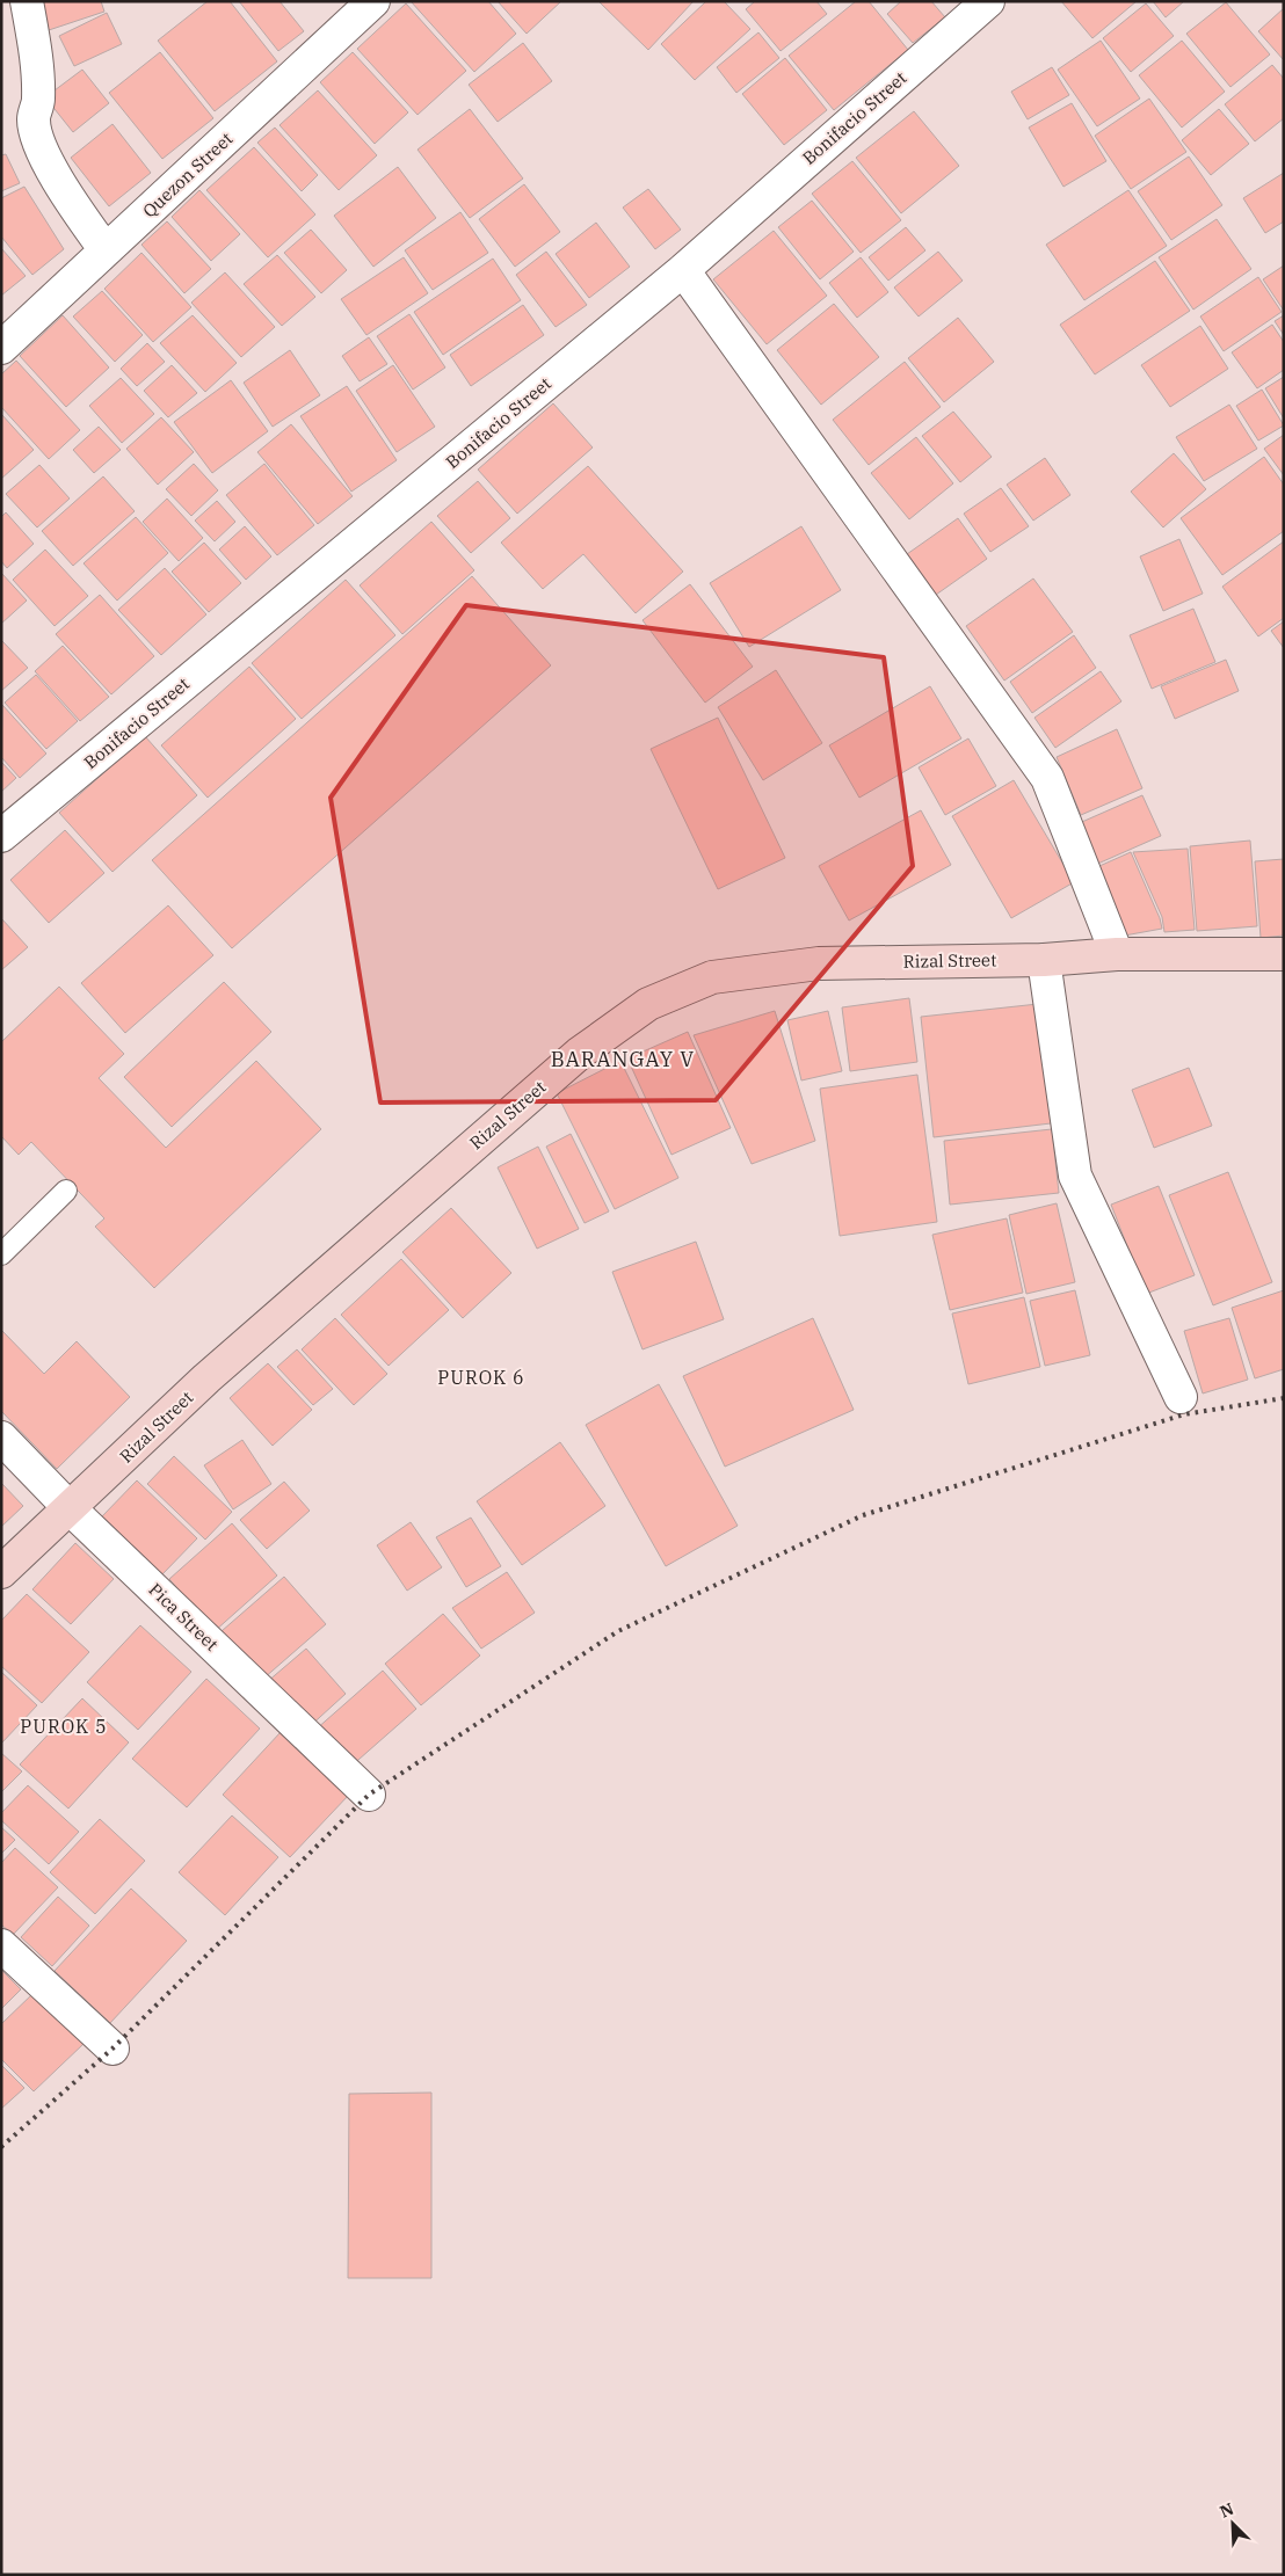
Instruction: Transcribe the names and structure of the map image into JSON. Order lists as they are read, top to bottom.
{
  "streets": {
    "street": [
      "Bonifacio Street",
      "Quezon Street",
      "Rizal Street",
      "Pica Street"
    ]
  },
  "crossings": [
    ["Rizal Street", "Pica Street"]
  ],
  "districts": ["BARANGAY V", "PUROK 6", "PUROK 5"],
  "north": "top left"
}
